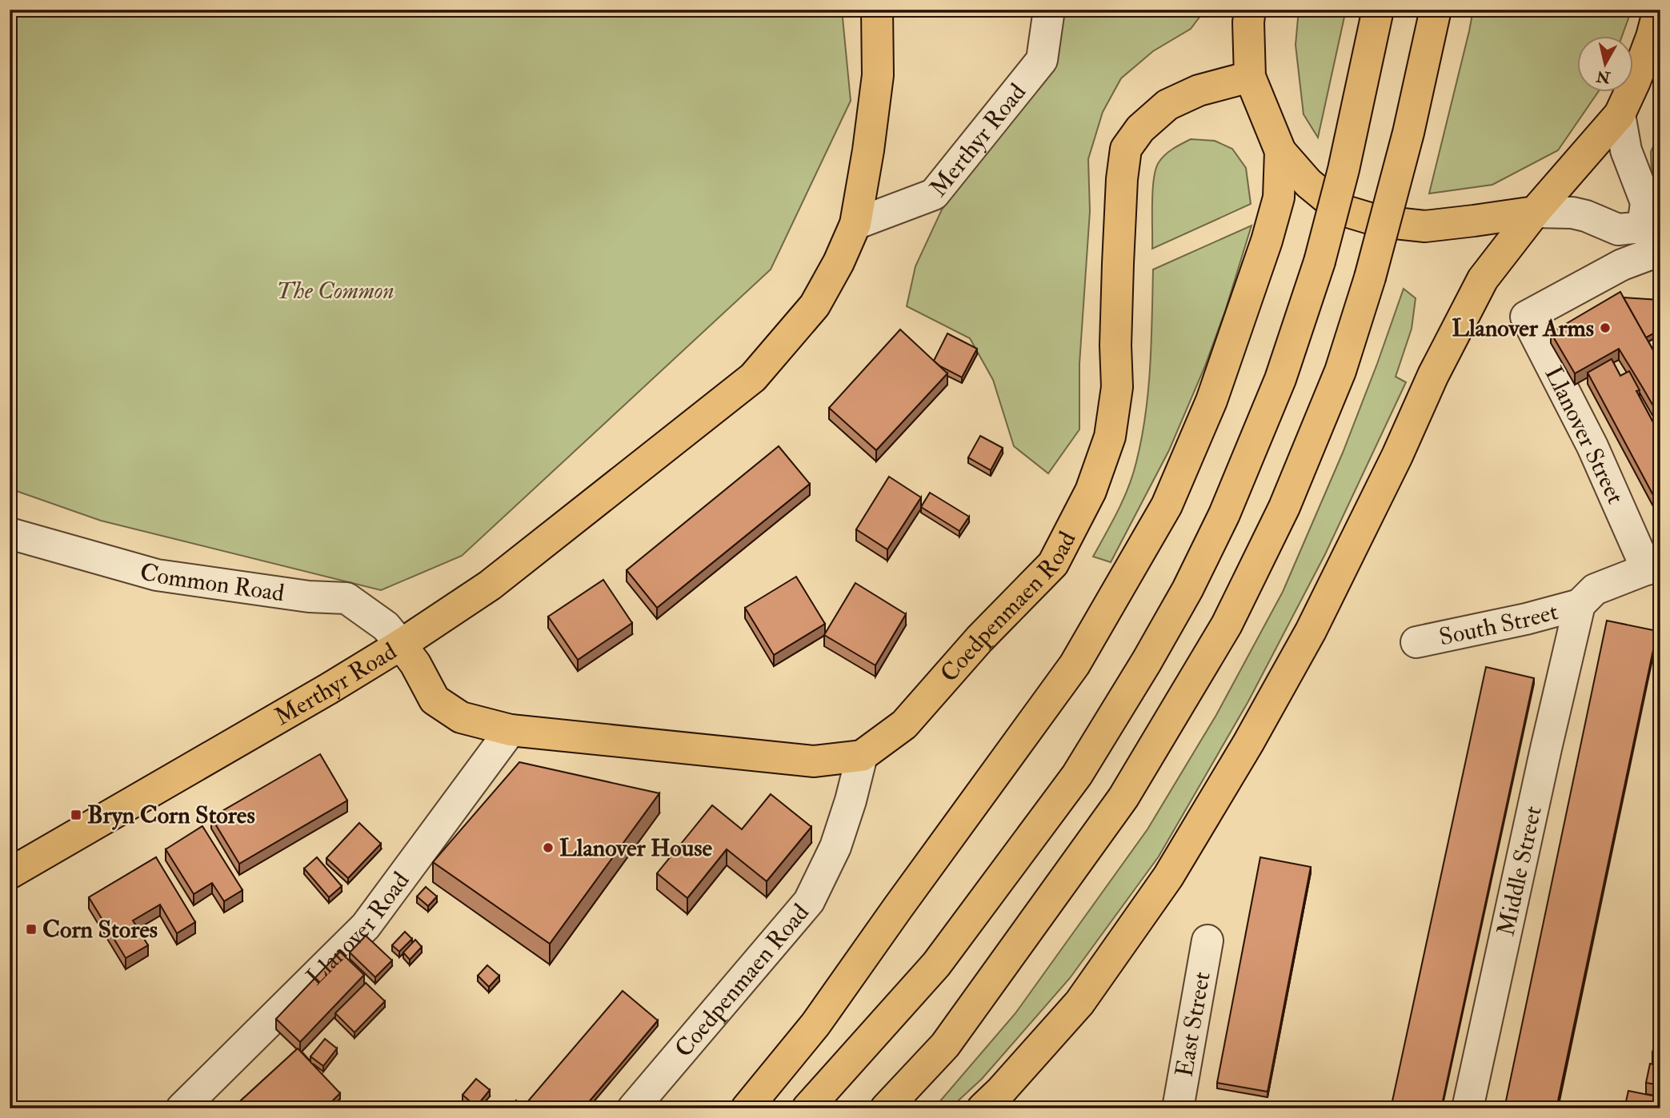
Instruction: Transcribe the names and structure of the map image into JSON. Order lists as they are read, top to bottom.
{
  "streets": {
    "main road": ["Merthyr Road", "Coedpenmaen Road"],
    "street": [
      "Llanover Street",
      "Common Road",
      "South Street",
      "Middle Street",
      "Llanover Road",
      "East Street"
    ]
  },
  "crossings": [
    ["Merthyr Road", "Common Road"],
    ["Merthyr Road", "Coedpenmaen Road"],
    ["Merthyr Road", "Llanover Road"],
    ["Llanover Street", "South Street"],
    ["South Street", "Middle Street"]
  ],
  "parks": ["The Common"],
  "places": {
    "other": ["Llanover Arms", "Llanover House"],
    "transit": ["Bryn Corn Stores", "Corn Stores"]
  },
  "north": "bottom"
}
